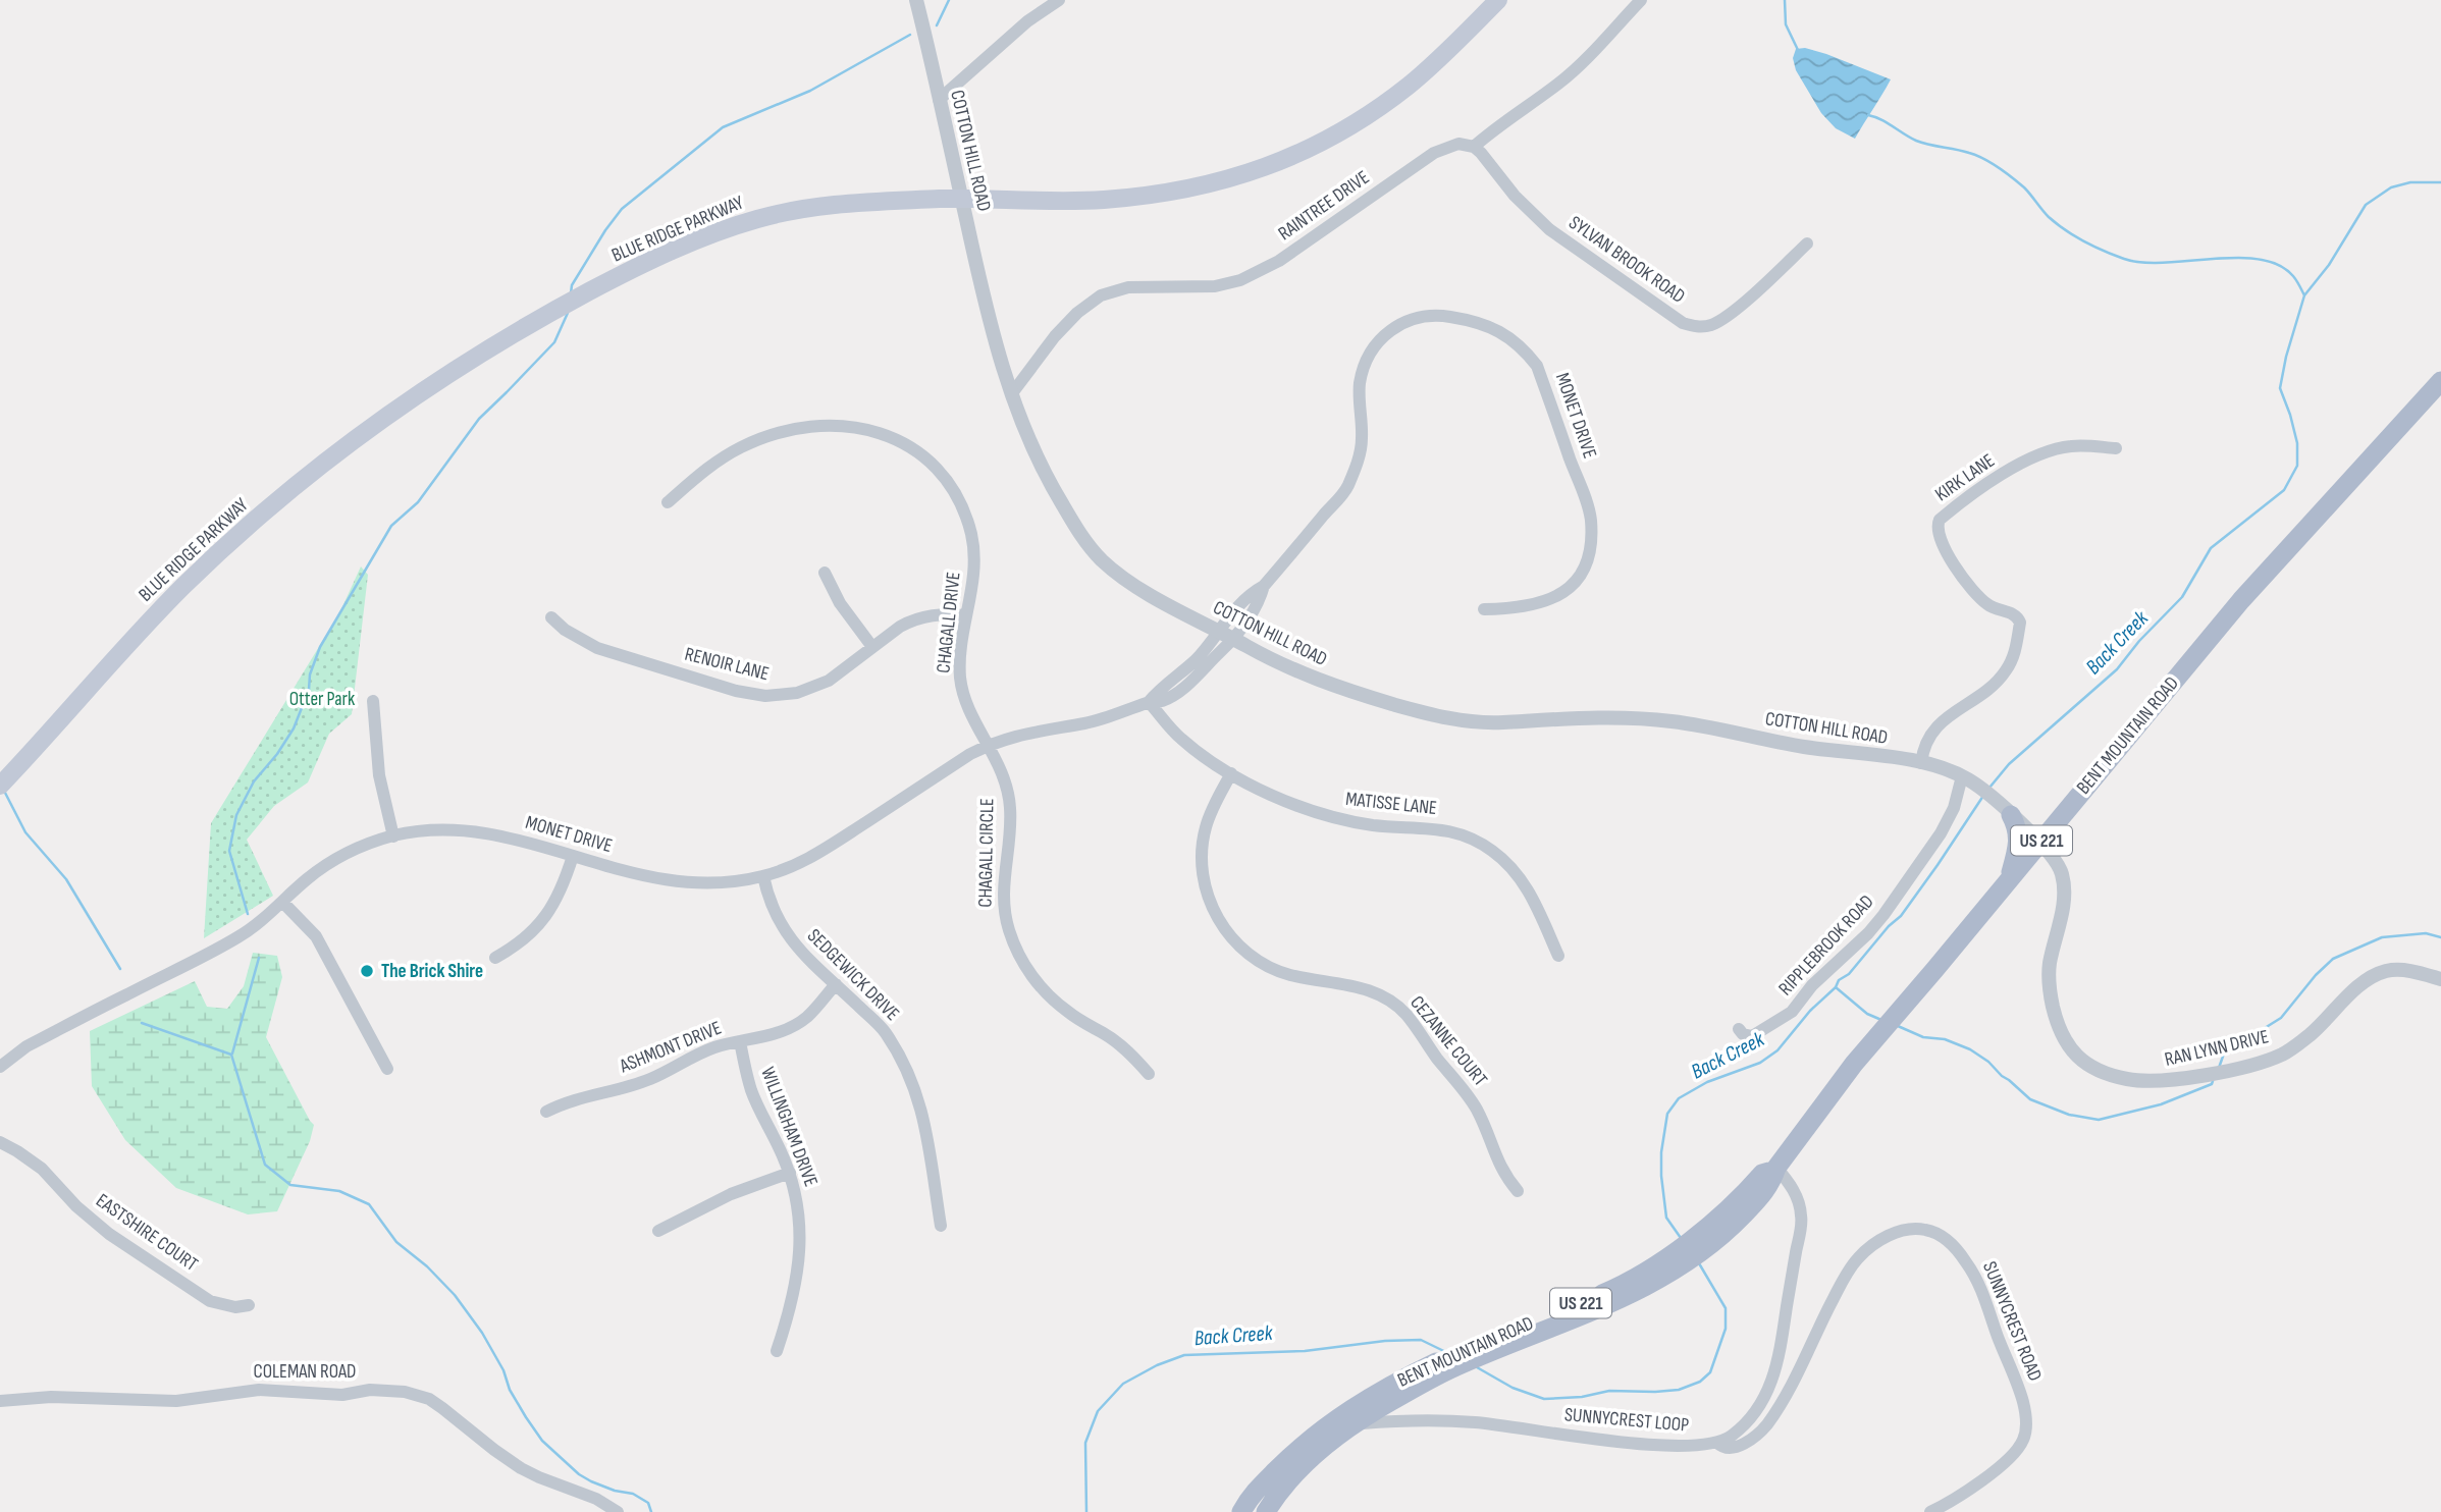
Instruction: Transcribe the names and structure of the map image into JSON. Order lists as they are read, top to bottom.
{
  "streets": {
    "main road": ["BLUE RIDGE PARKWAY", "BENT MOUNTAIN ROAD", "US 221"],
    "street": [
      "COTTON HILL ROAD",
      "RAINTREE DRIVE",
      "SYLVAN BROOK ROAD",
      "MONET DRIVE",
      "KIRK LANE",
      "CHAGALL DRIVE",
      "RENOIR LANE",
      "MATISSE LANE",
      "CHAGALL CIRCLE",
      "RIPPLEBROOK ROAD",
      "SEDGEWICK DRIVE",
      "CEZANNE COURT",
      "ASHMONT DRIVE",
      "RAN LYNN DRIVE",
      "WILLINGHAM DRIVE",
      "EASTSHIRE COURT",
      "SUNNYCREST ROAD",
      "COLEMAN ROAD",
      "SUNNYCREST LOOP"
    ]
  },
  "crossings": [
    ["COTTON HILL ROAD", "RAINTREE DRIVE"],
    ["COTTON HILL ROAD", "MONET DRIVE"],
    ["COTTON HILL ROAD", "KIRK LANE"],
    ["COTTON HILL ROAD", "BENT MOUNTAIN ROAD"],
    ["COTTON HILL ROAD", "RIPPLEBROOK ROAD"],
    ["COTTON HILL ROAD", "RAN LYNN DRIVE"],
    ["RAINTREE DRIVE", "SYLVAN BROOK ROAD"],
    ["MONET DRIVE", "CHAGALL DRIVE"],
    ["MONET DRIVE", "MATISSE LANE"],
    ["MONET DRIVE", "CHAGALL CIRCLE"],
    ["MONET DRIVE", "SEDGEWICK DRIVE"],
    ["CHAGALL DRIVE", "RENOIR LANE"],
    ["CHAGALL DRIVE", "CHAGALL CIRCLE"],
    ["BENT MOUNTAIN ROAD", "RAN LYNN DRIVE"],
    ["BENT MOUNTAIN ROAD", "SUNNYCREST LOOP"],
    ["MATISSE LANE", "CEZANNE COURT"],
    ["SEDGEWICK DRIVE", "ASHMONT DRIVE"],
    ["ASHMONT DRIVE", "WILLINGHAM DRIVE"],
    ["SUNNYCREST ROAD", "SUNNYCREST LOOP"]
  ],
  "water": ["Back Creek"],
  "parks": ["Otter Park"],
  "places": ["The Brick Shire"]
}
